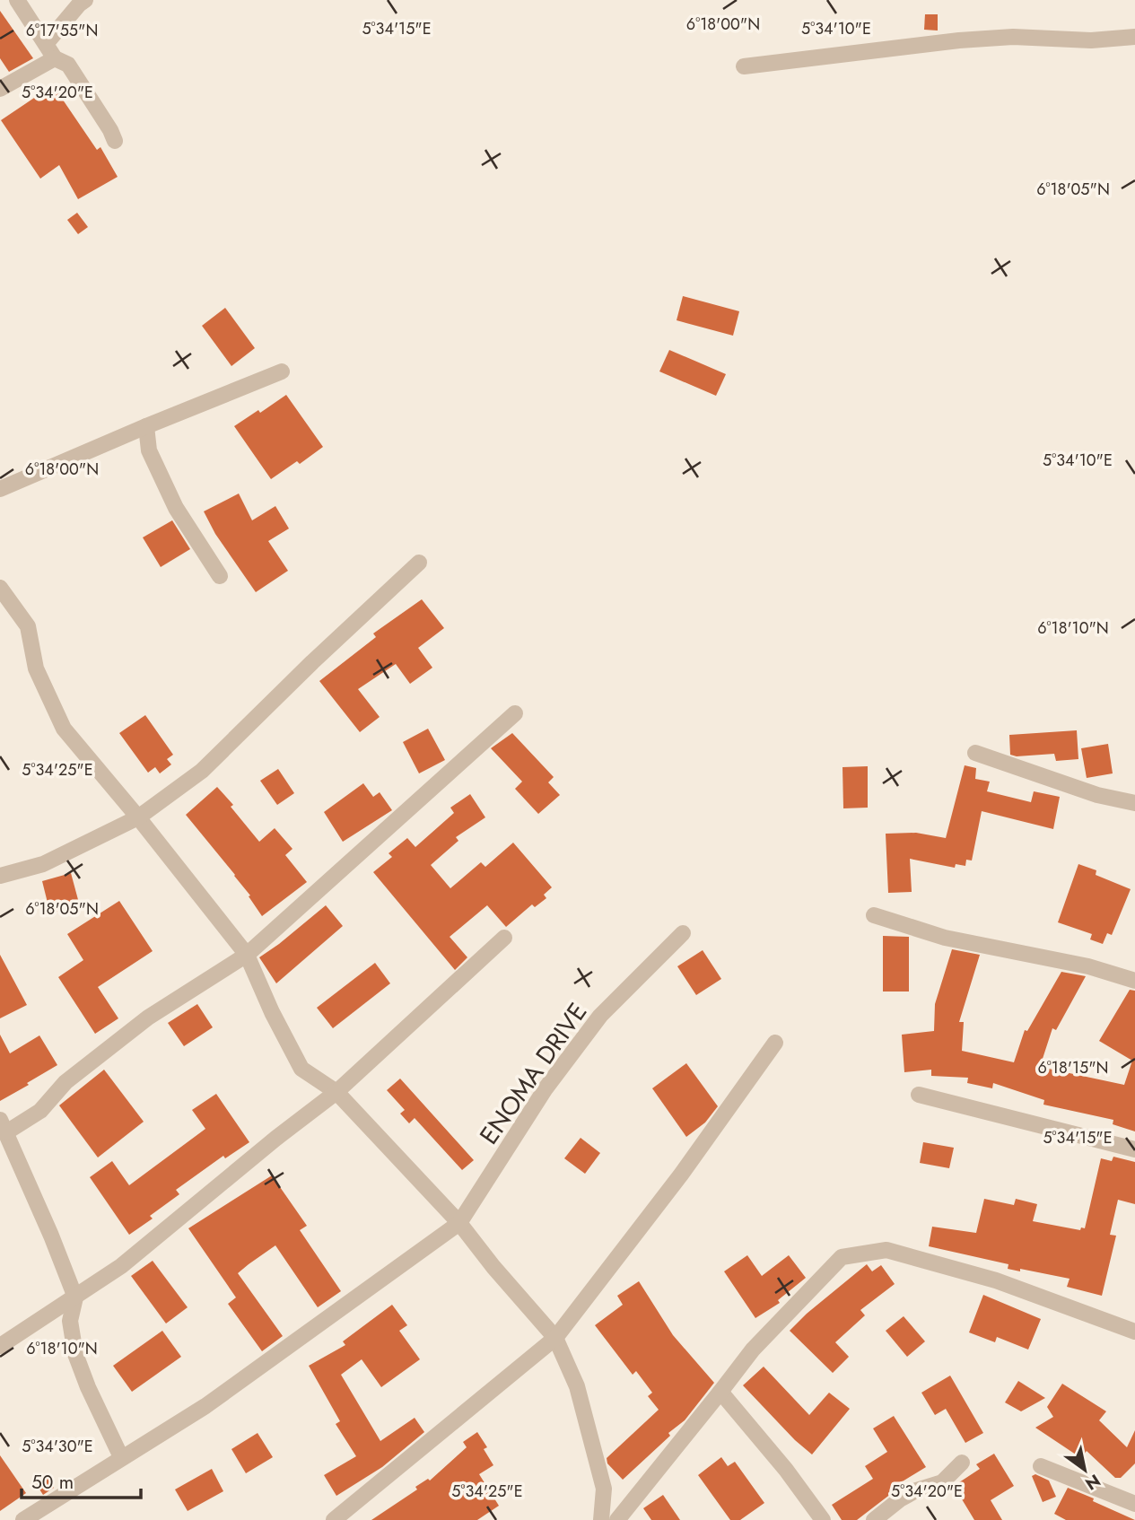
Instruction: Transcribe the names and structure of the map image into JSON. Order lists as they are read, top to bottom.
{
  "streets": {
    "street": ["ENOMA DRIVE"]
  },
  "scale_bar": "50 m",
  "north": "bottom right",
  "coordinates": [
    "6°18'00\"N",
    "5°34'15\"E",
    "5°34'10\"E",
    "6°17'55\"N",
    "5°34'20\"E",
    "6°18'05\"N",
    "6°18'10\"N",
    "5°34'25\"E",
    "6°18'15\"N",
    "5°34'30\"E"
  ]
}
